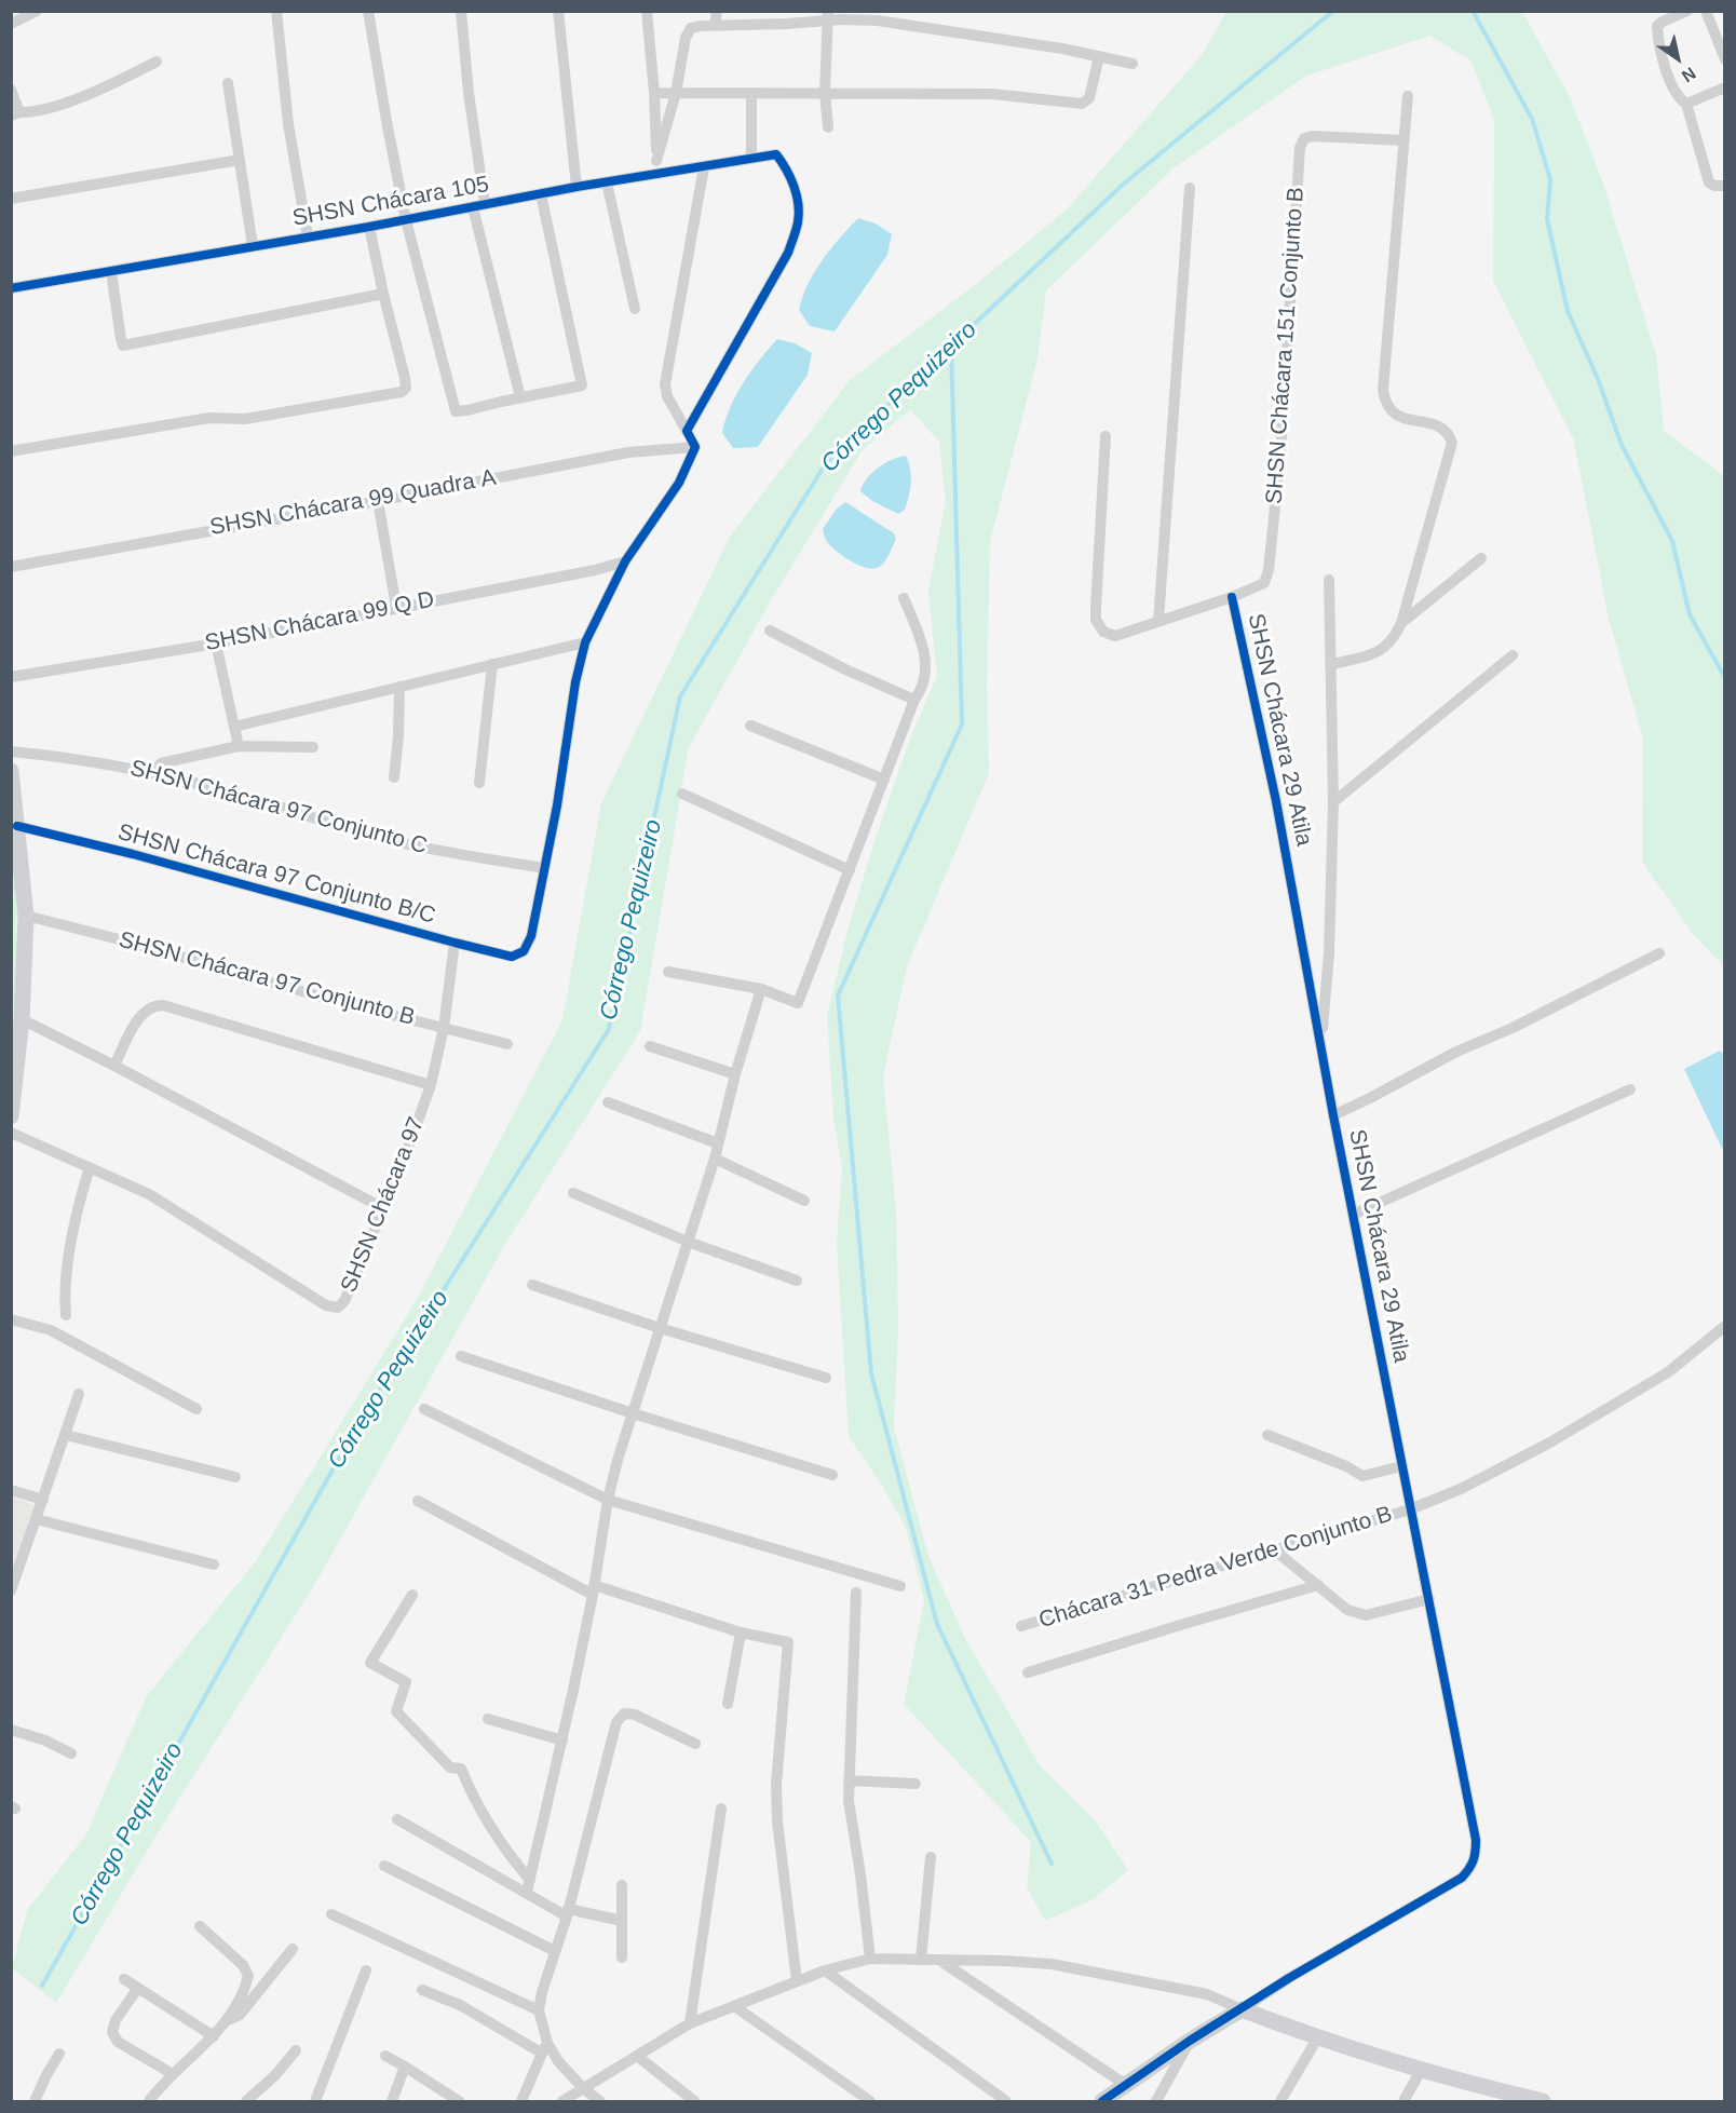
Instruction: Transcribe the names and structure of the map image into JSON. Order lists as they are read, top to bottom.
{
  "streets": {
    "street": [
      "SHSN Chácara 105",
      "SHSN Chácara 151 Conjunto B",
      "SHSN Chácara 99 Quadra A",
      "SHSN Chácara 99 Q D",
      "SHSN Chácara 29 Atila",
      "SHSN Chácara 97 Conjunto C",
      "SHSN Chácara 97 Conjunto B/C",
      "SHSN Chácara 97 Conjunto B",
      "SHSN Chácara 97",
      "Chácara 31 Pedra Verde Conjunto B"
    ]
  },
  "crossings": [
    ["SHSN Chácara 151 Conjunto B", "SHSN Chácara 29 Atila"],
    ["SHSN Chácara 29 Atila", "Chácara 31 Pedra Verde Conjunto B"],
    ["SHSN Chácara 97 Conjunto C", "SHSN Chácara 97 Conjunto B/C"]
  ],
  "water": ["Córrego Pequizeiro"],
  "north": "bottom right"
}
